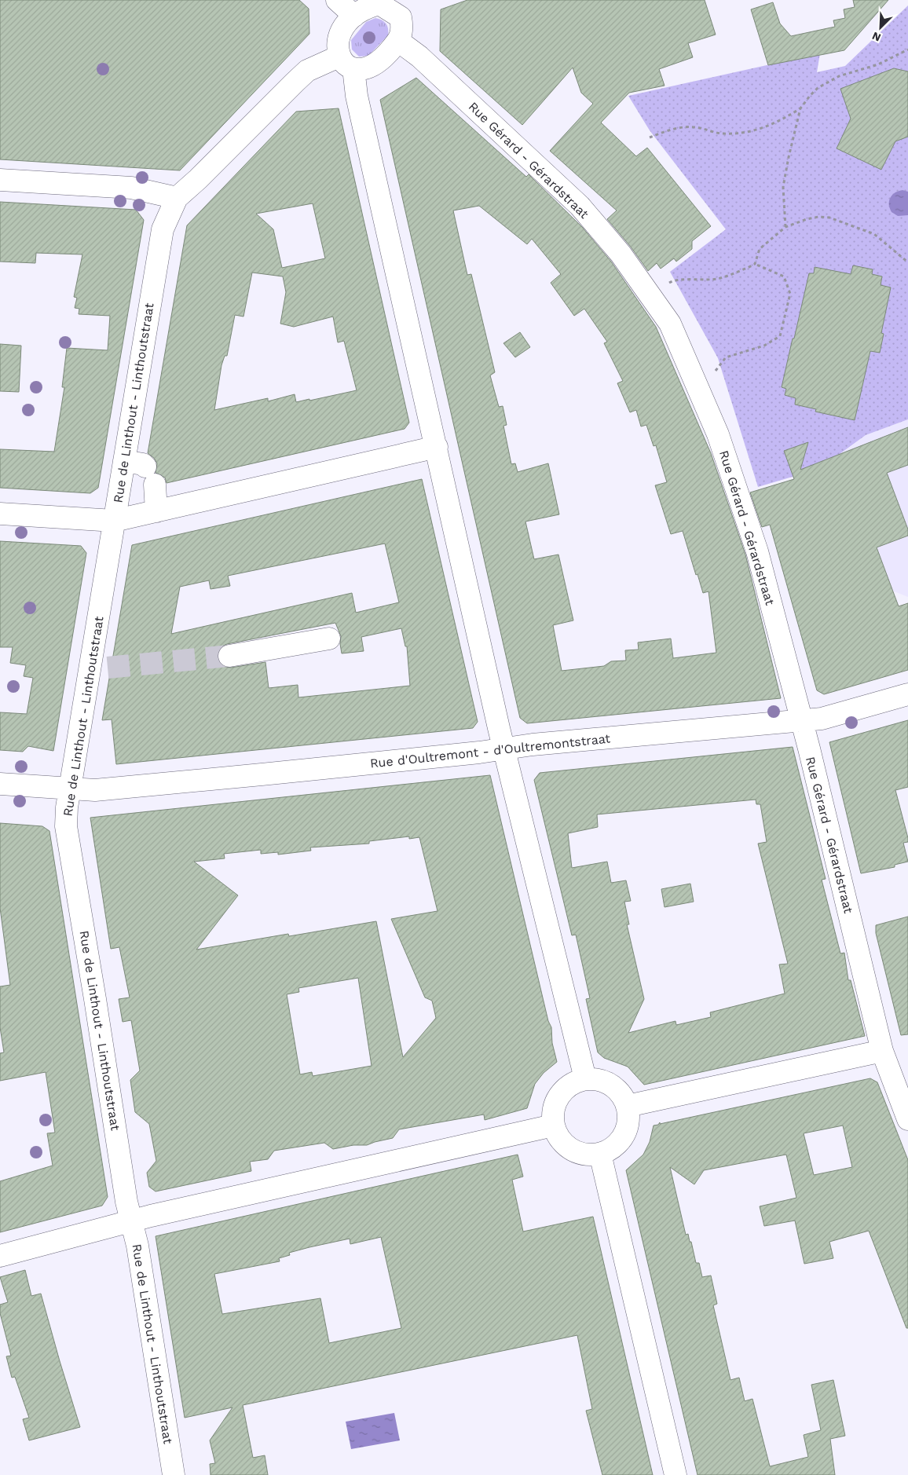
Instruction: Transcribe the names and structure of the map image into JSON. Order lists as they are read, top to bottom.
{
  "streets": {
    "street": ["Rue Gérard - Gérardstraat", "Rue de Linthout - Linthoutstraat", "Rue d'Oultremont - d'Oultremontstraat"]
  },
  "crossings": [
    ["Rue Gérard - Gérardstraat", "Rue de Linthout - Linthoutstraat"],
    ["Rue Gérard - Gérardstraat", "Rue d'Oultremont - d'Oultremontstraat"],
    ["Rue de Linthout - Linthoutstraat", "Rue d'Oultremont - d'Oultremontstraat"]
  ],
  "north": "bottom left"
}
